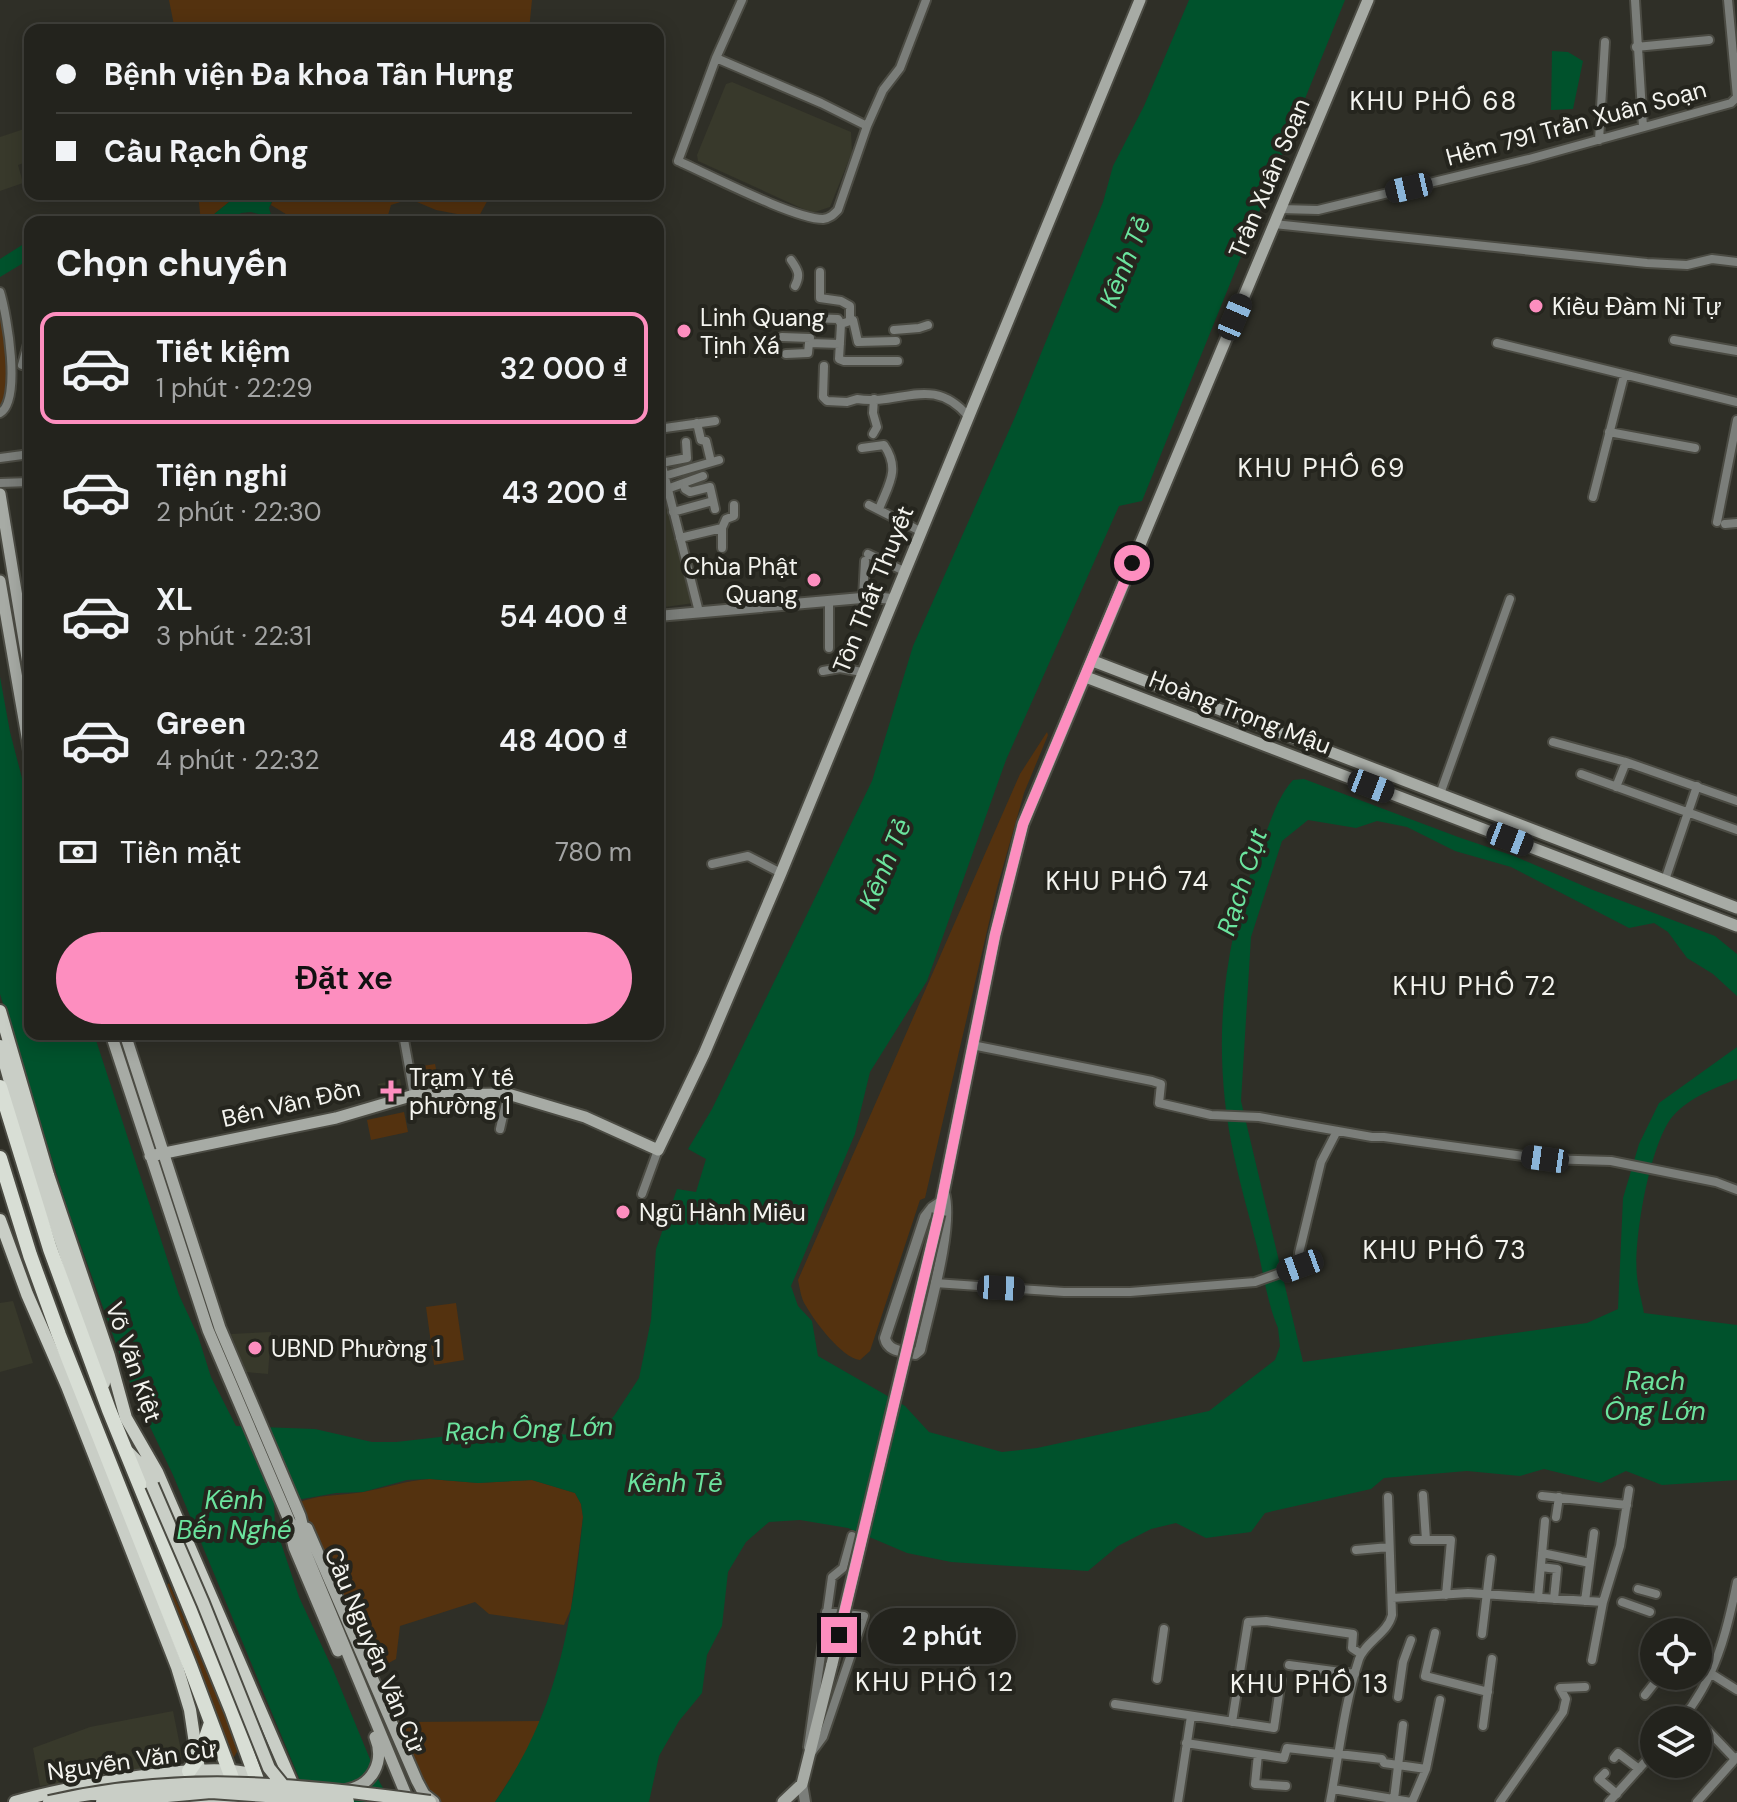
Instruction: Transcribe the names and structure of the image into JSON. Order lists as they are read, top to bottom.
{
  "streets": {
    "highway": ["Võ Văn Kiệt"],
    "main road": [
      "Trần Xuân Soạn",
      "Tôn Thất Thuyết",
      "Hoàng Trọng Mậu",
      "Bến Vân Đồn",
      "Cầu Nguyễn Văn Cừ",
      "Nguyễn Văn Cừ"
    ],
    "street": ["Hẻm 791 Trần Xuân Soạn"]
  },
  "crossings": [
    ["Hẻm 791 Trần Xuân Soạn", "Trần Xuân Soạn"],
    ["Trần Xuân Soạn", "Hoàng Trọng Mậu"],
    ["Tôn Thất Thuyết", "Bến Vân Đồn"],
    ["Võ Văn Kiệt", "Nguyễn Văn Cừ"]
  ],
  "districts": [
    "KHU PHỐ 68",
    "KHU PHỐ 69",
    "KHU PHỐ 74",
    "KHU PHỐ 72",
    "KHU PHỐ 73",
    "KHU PHỐ 12",
    "KHU PHỐ 13"
  ],
  "water": [
    "Kênh Tẻ",
    "Rạch Cụt",
    "Rạch Ông Lớn",
    "Kênh Bến Nghé"
  ],
  "places": {
    "other": [
      "Kiều Đàm Ni Tự",
      "Linh Quang Tịnh Xá",
      "Chùa Phật Quang",
      "Ngũ Hành Miễu",
      "UBND Phường 1"
    ],
    "health": ["Trạm Y tế phường 1"]
  },
  "page": {
    "banner": ["Bệnh viện Đa khoa Tân Hưng", "Cầu Rạch Ông"],
    "heading": "Chọn chuyến",
    "list": [
      {
        "name": "Tiết kiệm",
        "note": "1 phút · 22:29",
        "value": "32 000 ₫"
      },
      {
        "name": "Tiện nghi",
        "note": "2 phút · 22:30",
        "value": "43 200 ₫"
      },
      {
        "name": "XL",
        "note": "3 phút · 22:31",
        "value": "54 400 ₫"
      },
      {
        "name": "Green",
        "note": "4 phút · 22:32",
        "value": "48 400 ₫"
      }
    ],
    "pay": ["Tiền mặt", "780 m"],
    "buttons": "Đặt xe",
    "bubble": "2 phút"
  }
}
